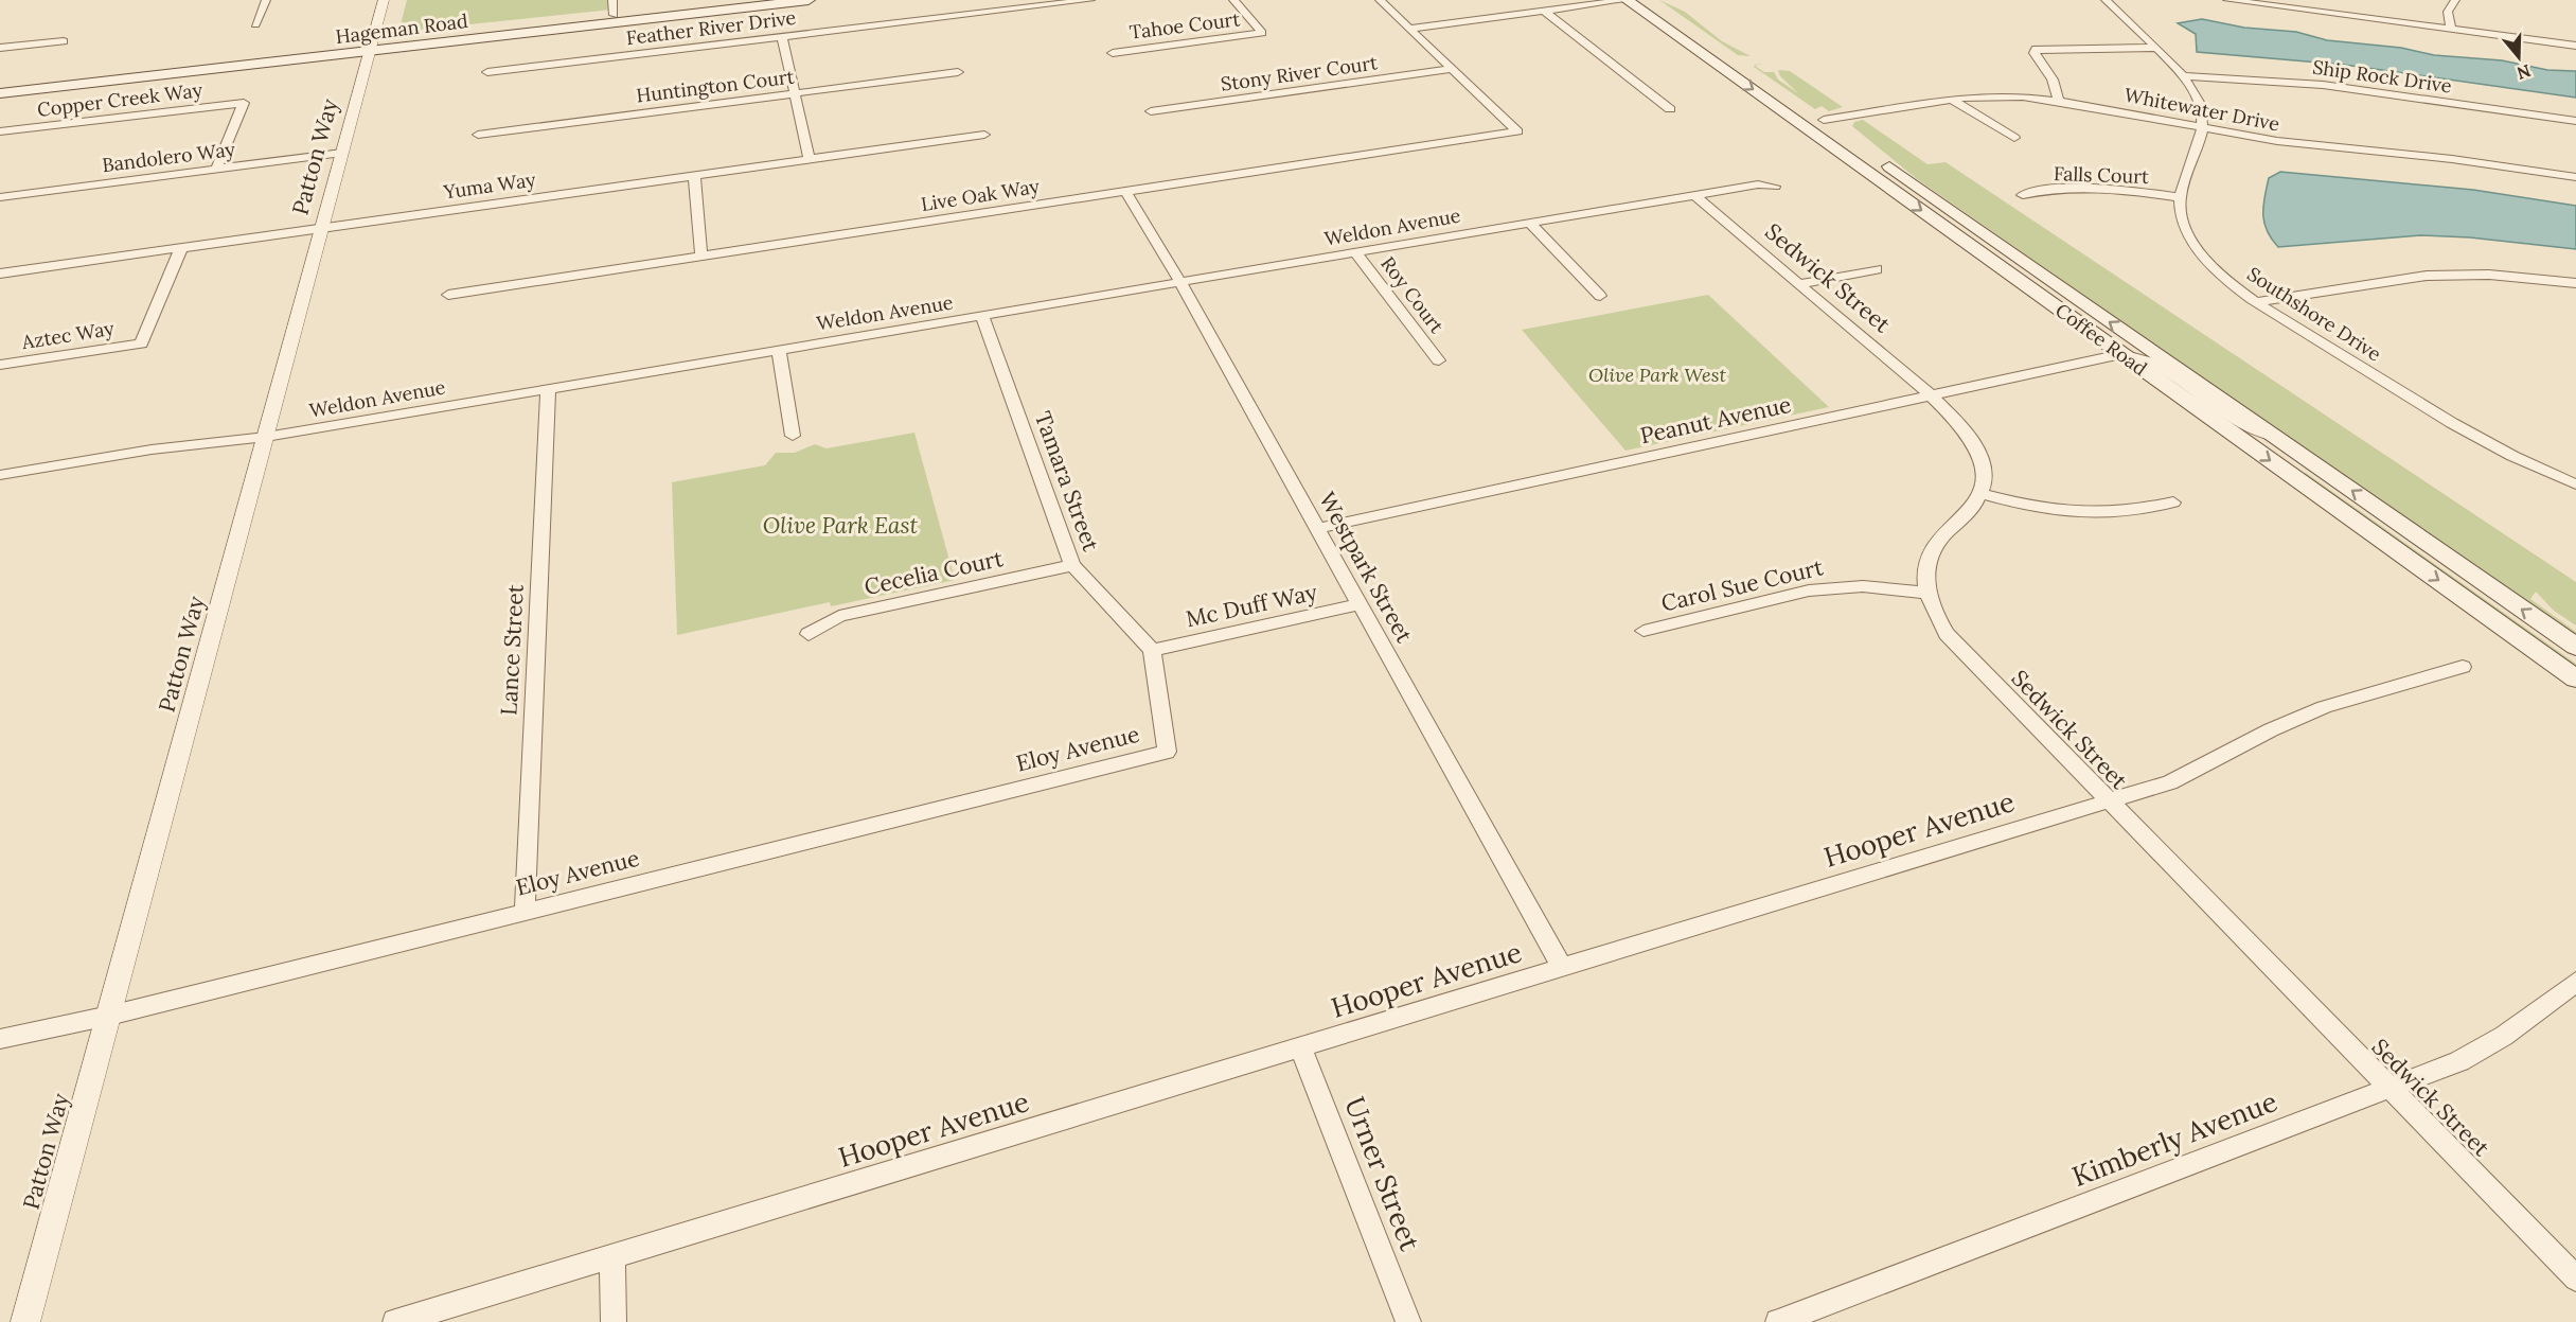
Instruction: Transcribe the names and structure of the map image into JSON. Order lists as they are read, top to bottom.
{
  "streets": {
    "main road": ["Hageman Road", "Coffee Road"],
    "street": [
      "Tahoe Court",
      "Feather River Drive",
      "Stony River Court",
      "Ship Rock Drive",
      "Huntington Court",
      "Copper Creek Way",
      "Whitewater Drive",
      "Bandolero Way",
      "Patton Way",
      "Falls Court",
      "Yuma Way",
      "Live Oak Way",
      "Weldon Avenue",
      "Sedwick Street",
      "Roy Court",
      "Southshore Drive",
      "Aztec Way",
      "Peanut Avenue",
      "Tamara Street",
      "Westpark Street",
      "Cecelia Court",
      "Carol Sue Court",
      "Mc Duff Way",
      "Lance Street",
      "Eloy Avenue",
      "Hooper Avenue",
      "Kimberly Avenue",
      "Urner Street"
    ]
  },
  "crossings": [
    ["Hageman Road", "Patton Way"],
    ["Stony River Court", "Live Oak Way"],
    ["Ship Rock Drive", "Southshore Drive"],
    ["Copper Creek Way", "Bandolero Way"],
    ["Whitewater Drive", "Southshore Drive"],
    ["Whitewater Drive", "Coffee Road"],
    ["Bandolero Way", "Patton Way"],
    ["Patton Way", "Yuma Way"],
    ["Patton Way", "Weldon Avenue"],
    ["Patton Way", "Eloy Avenue"],
    ["Falls Court", "Southshore Drive"],
    ["Yuma Way", "Aztec Way"],
    ["Live Oak Way", "Westpark Street"],
    ["Weldon Avenue", "Sedwick Street"],
    ["Weldon Avenue", "Roy Court"],
    ["Weldon Avenue", "Tamara Street"],
    ["Weldon Avenue", "Westpark Street"],
    ["Weldon Avenue", "Lance Street"],
    ["Sedwick Street", "Peanut Avenue"],
    ["Sedwick Street", "Carol Sue Court"],
    ["Sedwick Street", "Hooper Avenue"],
    ["Sedwick Street", "Kimberly Avenue"],
    ["Coffee Road", "Peanut Avenue"],
    ["Peanut Avenue", "Westpark Street"],
    ["Tamara Street", "Cecelia Court"],
    ["Tamara Street", "Mc Duff Way"],
    ["Tamara Street", "Eloy Avenue"],
    ["Westpark Street", "Mc Duff Way"],
    ["Westpark Street", "Hooper Avenue"],
    ["Mc Duff Way", "Eloy Avenue"],
    ["Lance Street", "Eloy Avenue"],
    ["Hooper Avenue", "Urner Street"]
  ],
  "parks": ["Olive Park West", "Olive Park East"],
  "north": "bottom"
}
